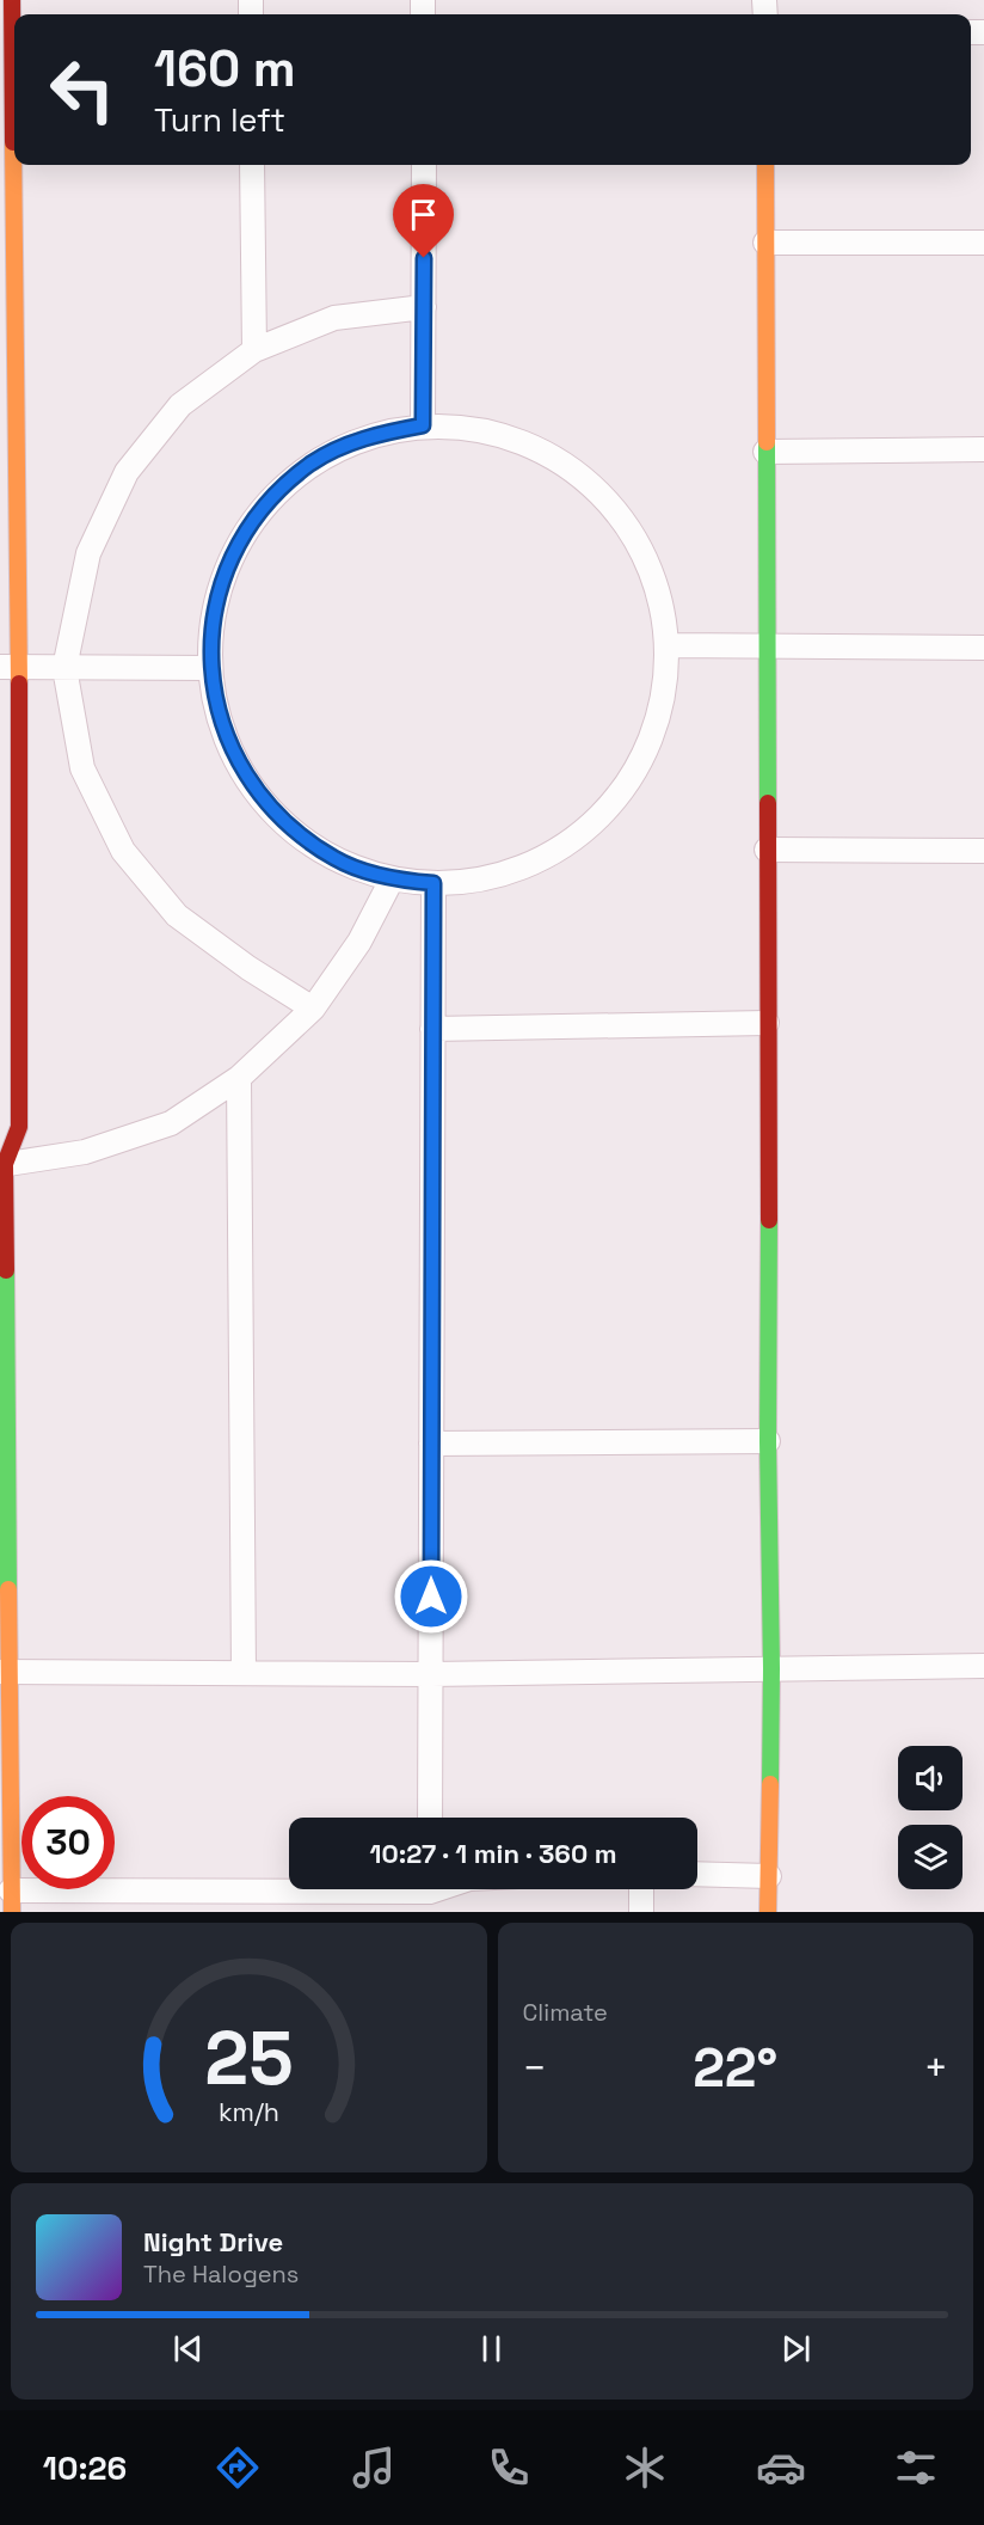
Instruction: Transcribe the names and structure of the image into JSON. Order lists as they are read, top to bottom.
{
  "page": {
    "turn": ["160 m", "Turn left"],
    "limit": "30",
    "trip": "10:27 · 1 min · 360 m",
    "tile": "Climate",
    "heat": ["−", "22°", "+"],
    "song": ["Night Drive", "The Halogens"],
    "tabs": "10:26",
    "gauge": ["25", "km/h"]
  }
}
